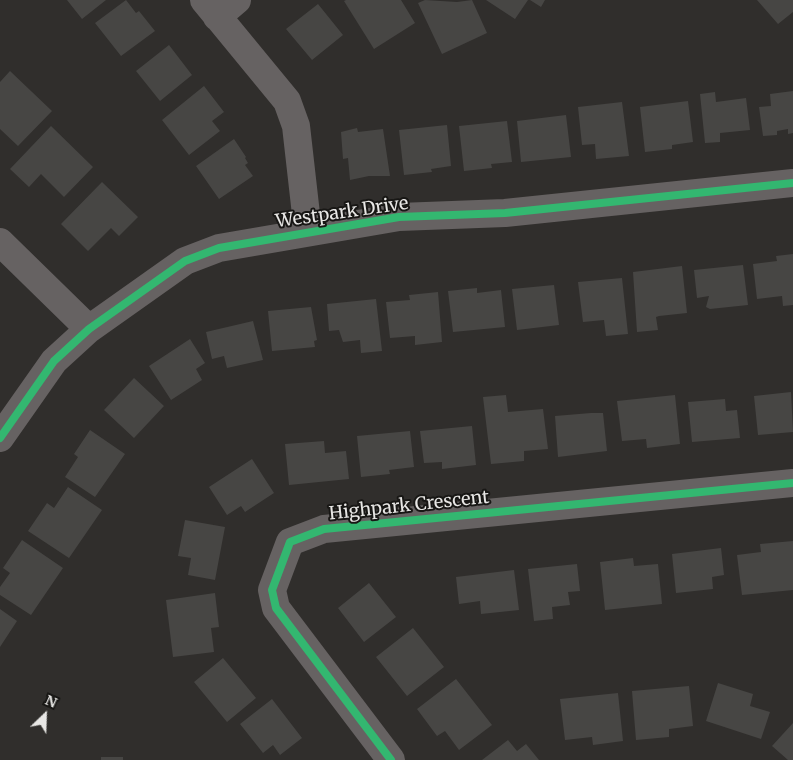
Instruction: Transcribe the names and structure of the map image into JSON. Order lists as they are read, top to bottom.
{
  "streets": {
    "street": ["Westpark Drive", "Highpark Crescent"]
  },
  "north": "top right"
}
